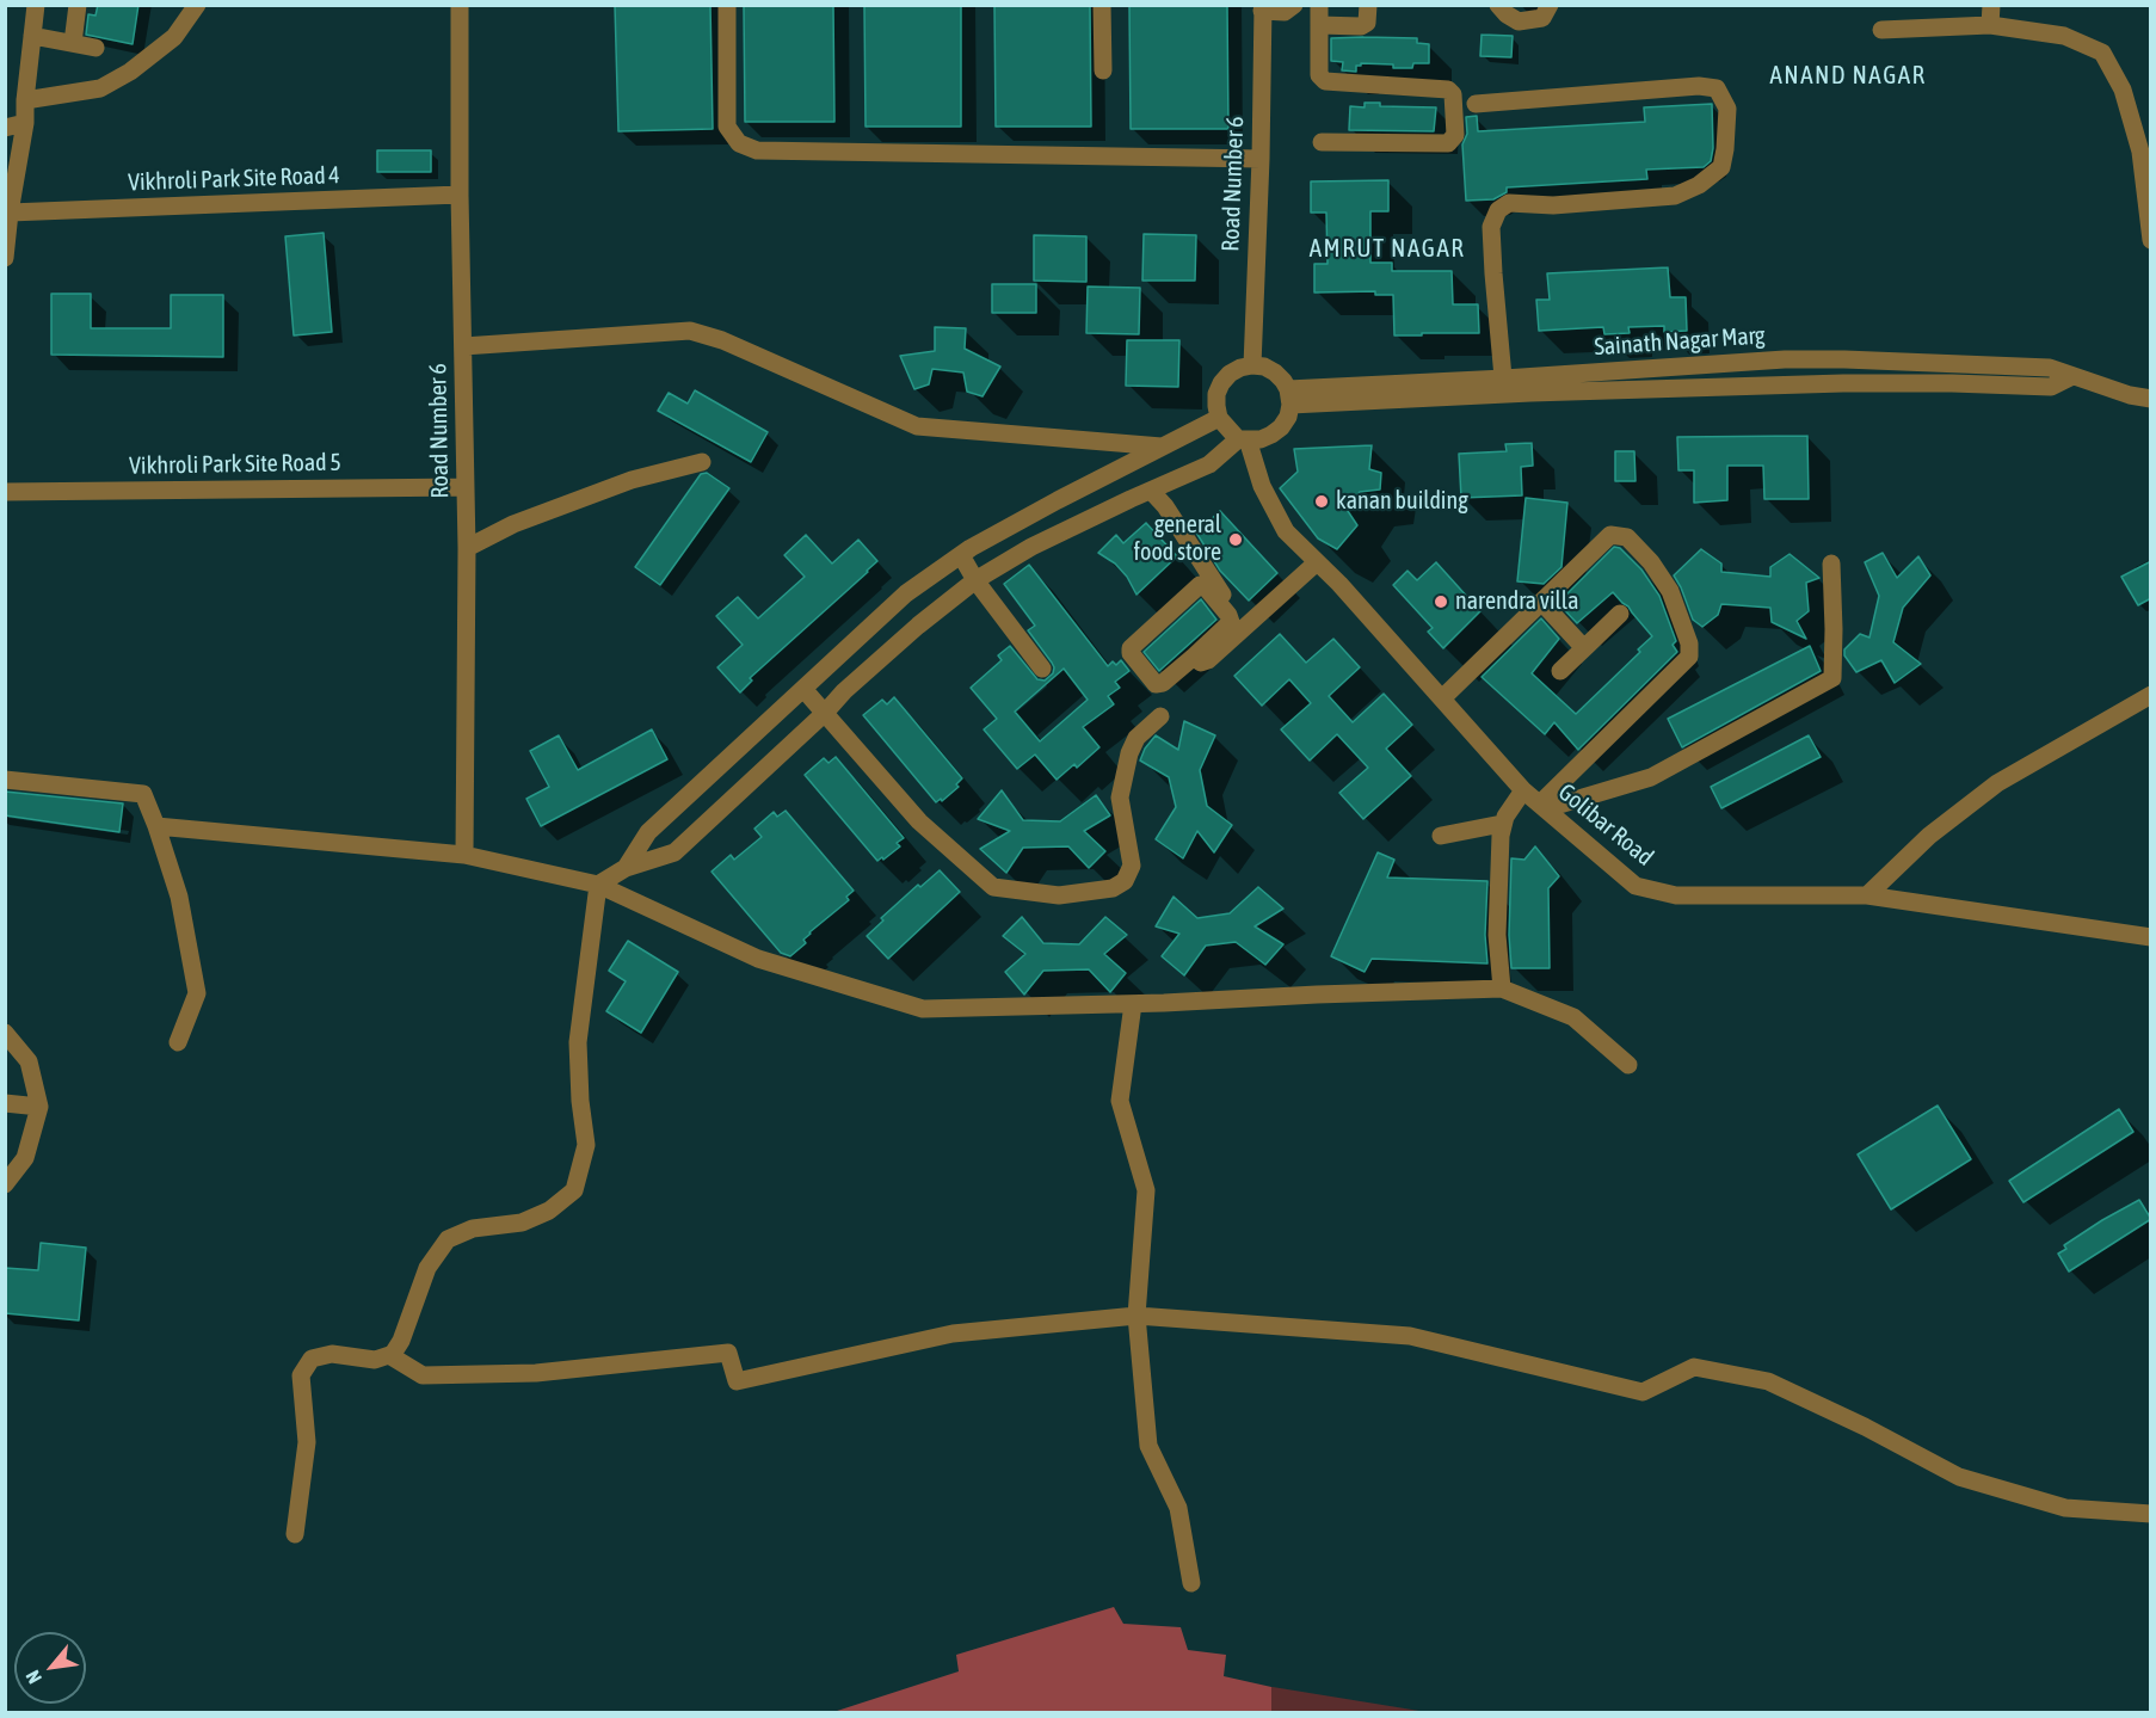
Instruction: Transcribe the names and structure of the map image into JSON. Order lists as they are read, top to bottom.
{
  "streets": {
    "street": [
      "Vikhroli Park Site Road 4",
      "Road Number 6",
      "Sainath Nagar Marg",
      "Vikhroli Park Site Road 5",
      "Golibar Road"
    ]
  },
  "crossings": [
    ["Vikhroli Park Site Road 4", "Road Number 6"],
    ["Road Number 6", "Sainath Nagar Marg"],
    ["Road Number 6", "Vikhroli Park Site Road 5"],
    ["Road Number 6", "Golibar Road"],
    ["Sainath Nagar Marg", "Golibar Road"]
  ],
  "districts": ["ANAND NAGAR", "AMRUT NAGAR"],
  "places": ["kanan building", "general food store", "narendra villa"],
  "north": "bottom left"
}
